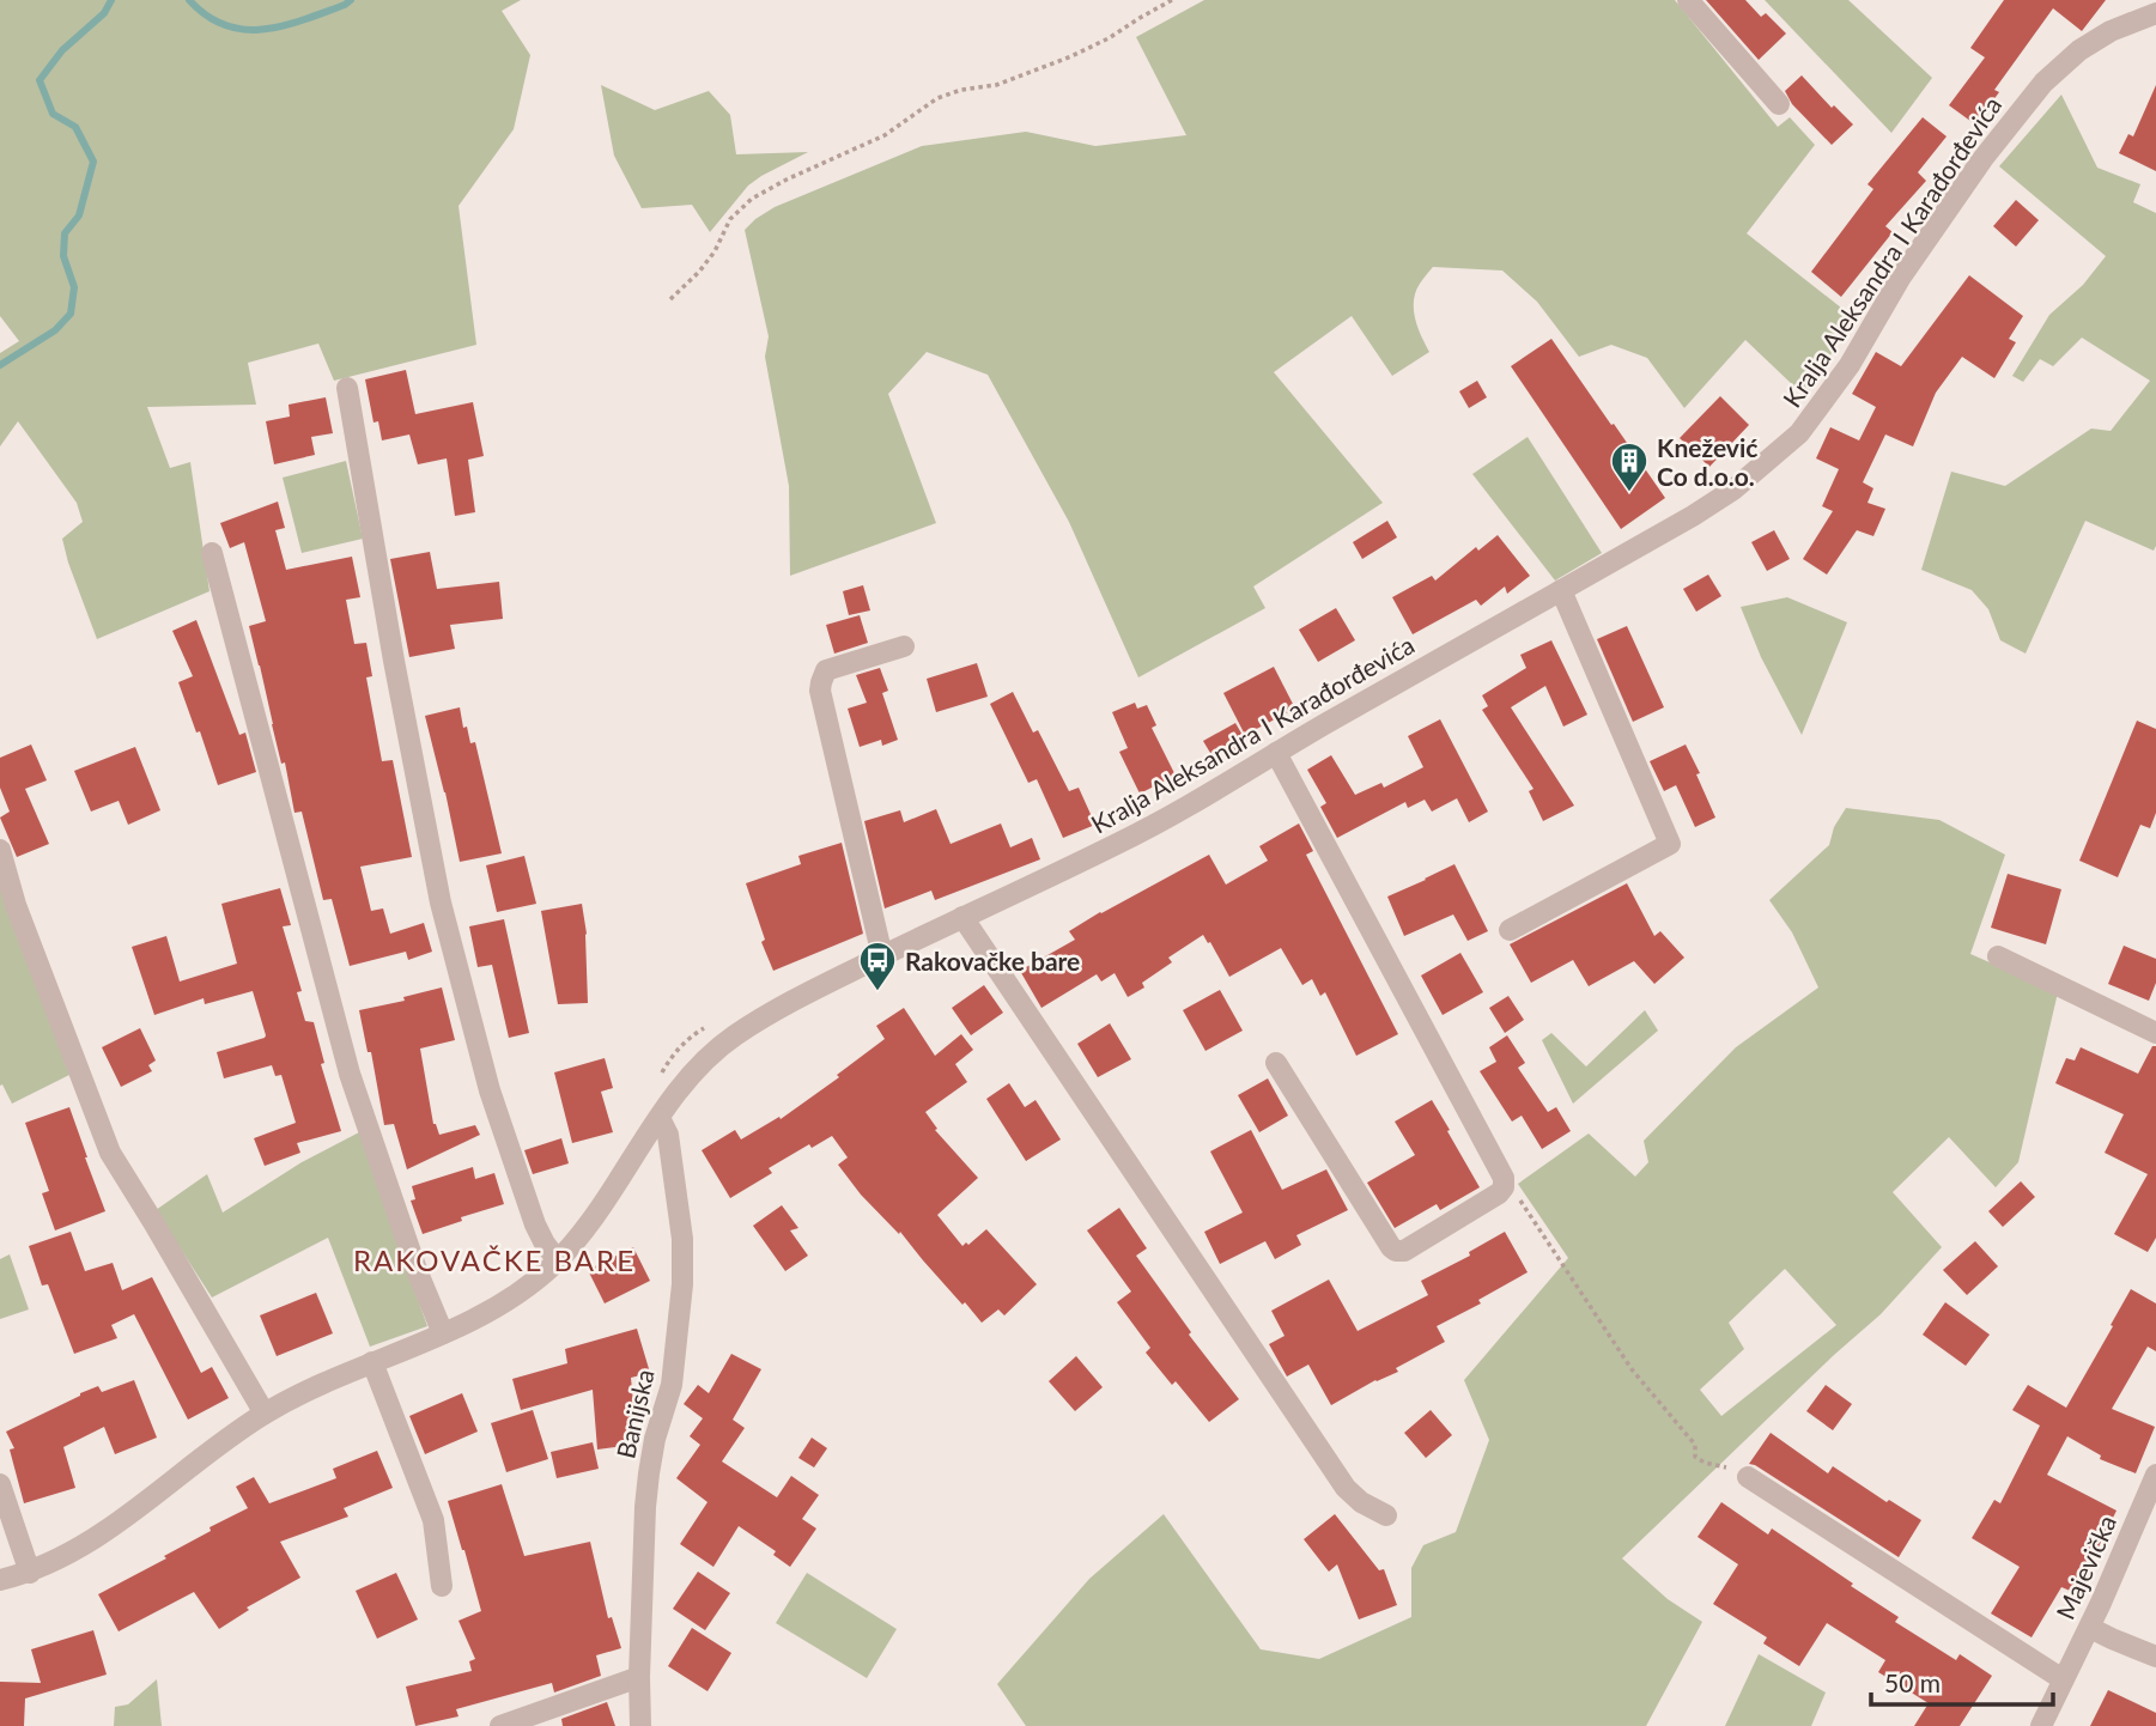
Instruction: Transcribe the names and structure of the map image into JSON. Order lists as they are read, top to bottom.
{
  "streets": {
    "street": ["Kralja Aleksandra I Karađorđevića", "Banijska", "Majevička"]
  },
  "crossings": [
    ["Kralja Aleksandra I Karađorđevića", "Banijska"]
  ],
  "districts": ["RAKOVAČKE BARE"],
  "places": {
    "building": ["Knežević Co d.o.o."],
    "bus stop": ["Rakovačke bare"]
  },
  "scale_bar": "50 m"
}
